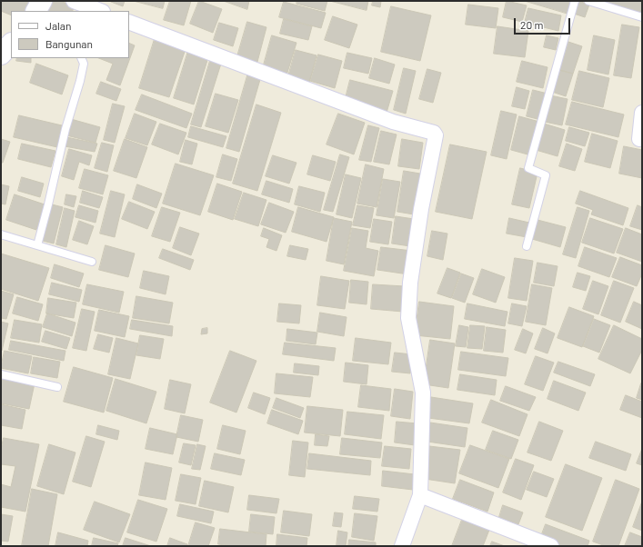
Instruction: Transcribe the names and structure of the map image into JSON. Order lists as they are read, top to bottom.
{
  "legend": ["Jalan", "Bangunan"],
  "scale_bar": "20 m"
}
